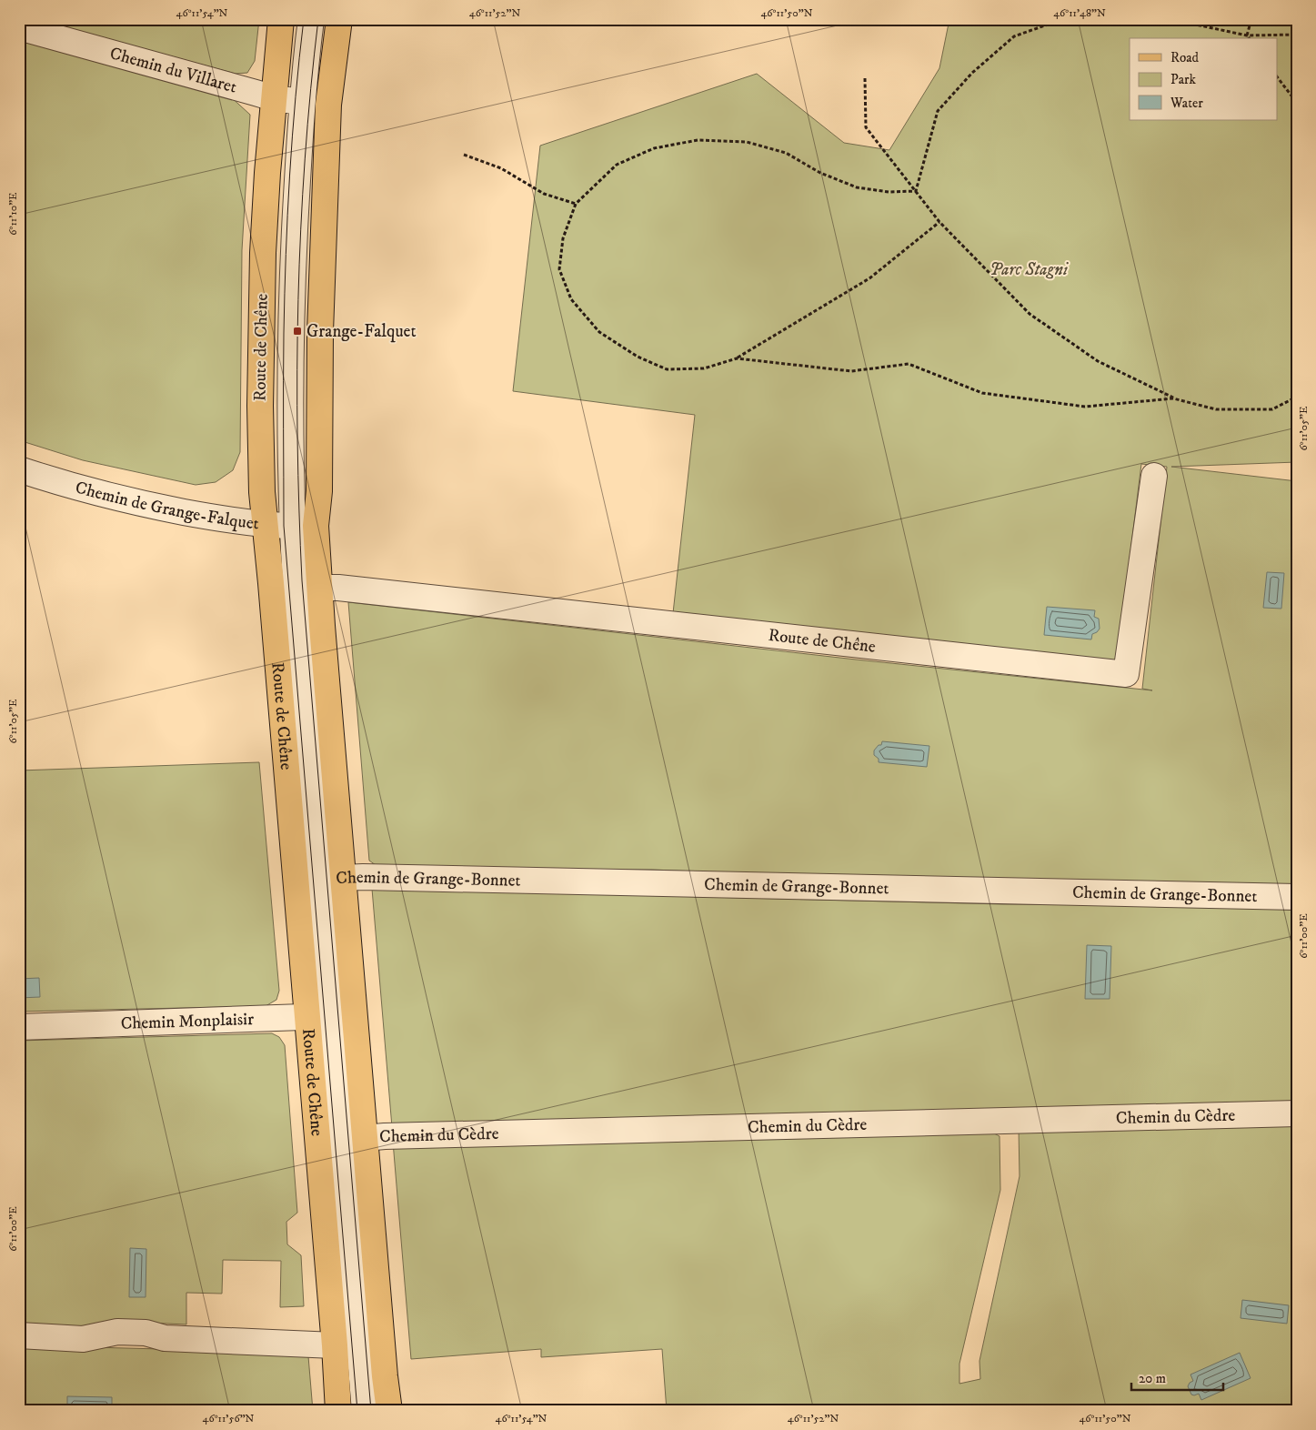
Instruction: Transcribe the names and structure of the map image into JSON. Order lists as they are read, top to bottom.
{
  "streets": {
    "main road": ["Route de Chêne"],
    "street": [
      "Chemin du Villaret",
      "Chemin de Grange-Falquet",
      "Chemin de Grange-Bonnet",
      "Chemin Monplaisir",
      "Chemin du Cèdre"
    ]
  },
  "crossings": [
    ["Chemin du Villaret", "Route de Chêne"],
    ["Route de Chêne", "Chemin de Grange-Falquet"],
    ["Route de Chêne", "Chemin de Grange-Bonnet"],
    ["Route de Chêne", "Chemin Monplaisir"],
    ["Route de Chêne", "Chemin du Cèdre"]
  ],
  "parks": ["Parc Stagni"],
  "places": {
    "transit": ["Grange-Falquet"]
  },
  "legend": ["Road", "Park", "Water"],
  "scale_bar": "20 m",
  "coordinates": [
    "46°11'54\"N",
    "46°11'52\"N",
    "46°11'50\"N",
    "46°11'48\"N",
    "6°11'10\"E",
    "6°11'05\"E",
    "6°11'00\"E",
    "46°11'56\"N"
  ]
}
